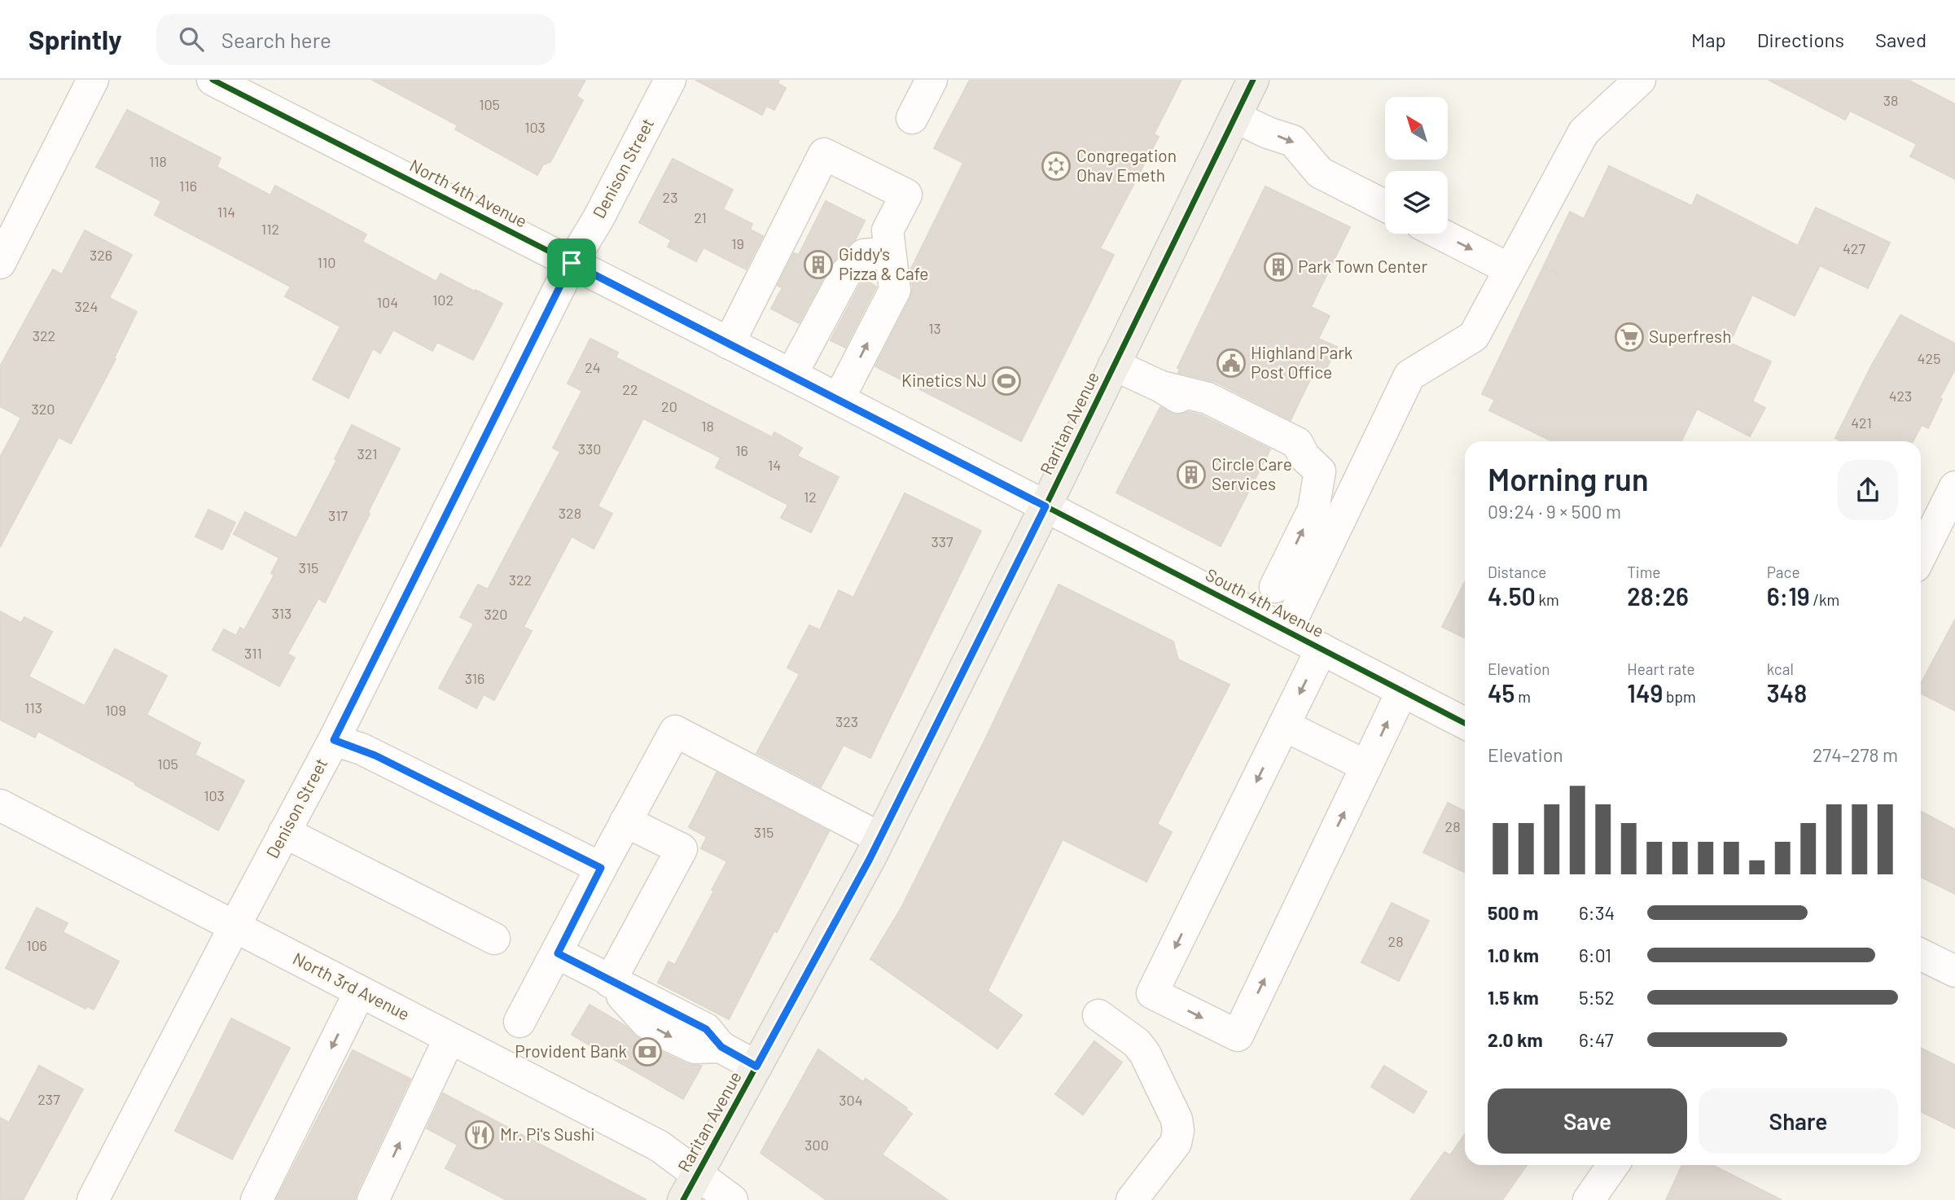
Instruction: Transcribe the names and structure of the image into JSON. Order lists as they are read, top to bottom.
{
  "streets": {
    "main road": ["Raritan Avenue"],
    "street": [
      "Denison Street",
      "North 4th Avenue",
      "South 4th Avenue",
      "North 3rd Avenue"
    ]
  },
  "crossings": [
    ["Denison Street", "North 4th Avenue"],
    ["Denison Street", "North 3rd Avenue"],
    ["North 4th Avenue", "Raritan Avenue"],
    ["North 4th Avenue", "South 4th Avenue"],
    ["Raritan Avenue", "South 4th Avenue"],
    ["Raritan Avenue", "North 3rd Avenue"]
  ],
  "places": {
    "synagogue": ["Congregation Ohav Emeth"],
    "building": ["Giddy's Pizza & Cafe", "Park Town Center", "Circle Care Services"],
    "supermarket": ["Superfresh"],
    "public building": ["Highland Park Post Office"],
    "sports": ["Kinetics NJ"],
    "bank": ["Provident Bank"],
    "restaurant": ["Mr. Pi's Sushi"]
  },
  "house_numbers": [
    "38",
    "105",
    "103",
    "118",
    "116",
    "23",
    "114",
    "21",
    "112",
    "19",
    "427",
    "326",
    "110",
    "102",
    "104",
    "324",
    "13",
    "322",
    "425",
    "24",
    "22",
    "423",
    "20",
    "320",
    "421",
    "18",
    "330",
    "16",
    "321",
    "14",
    "12",
    "328",
    "317",
    "337",
    "315",
    "322",
    "313",
    "320",
    "311",
    "316",
    "113",
    "109",
    "323",
    "105",
    "103",
    "28",
    "315",
    "28",
    "106",
    "237",
    "304",
    "300"
  ],
  "north": "top left",
  "page": {
    "header": "Sprintly",
    "search": "Search here",
    "nav": ["Map", "Directions", "Saved"],
    "heading": ["Morning run", "09:24 · 9 × 500 m"],
    "stats": [
      ["Distance", "4.50 km"],
      ["Time", "28:26"],
      ["Pace", "6:19 /km"],
      ["Elevation", "45 m"],
      ["Heart rate", "149 bpm"],
      ["kcal", "348"]
    ],
    "chart": ["Elevation", "274–278 m"],
    "list": [
      {
        "name": "500 m",
        "note": "6:34"
      },
      {
        "name": "1.0 km",
        "note": "6:01"
      },
      {
        "name": "1.5 km",
        "note": "5:52"
      },
      {
        "name": "2.0 km",
        "note": "6:47"
      }
    ],
    "buttons": ["Save", "Share"]
  }
}
